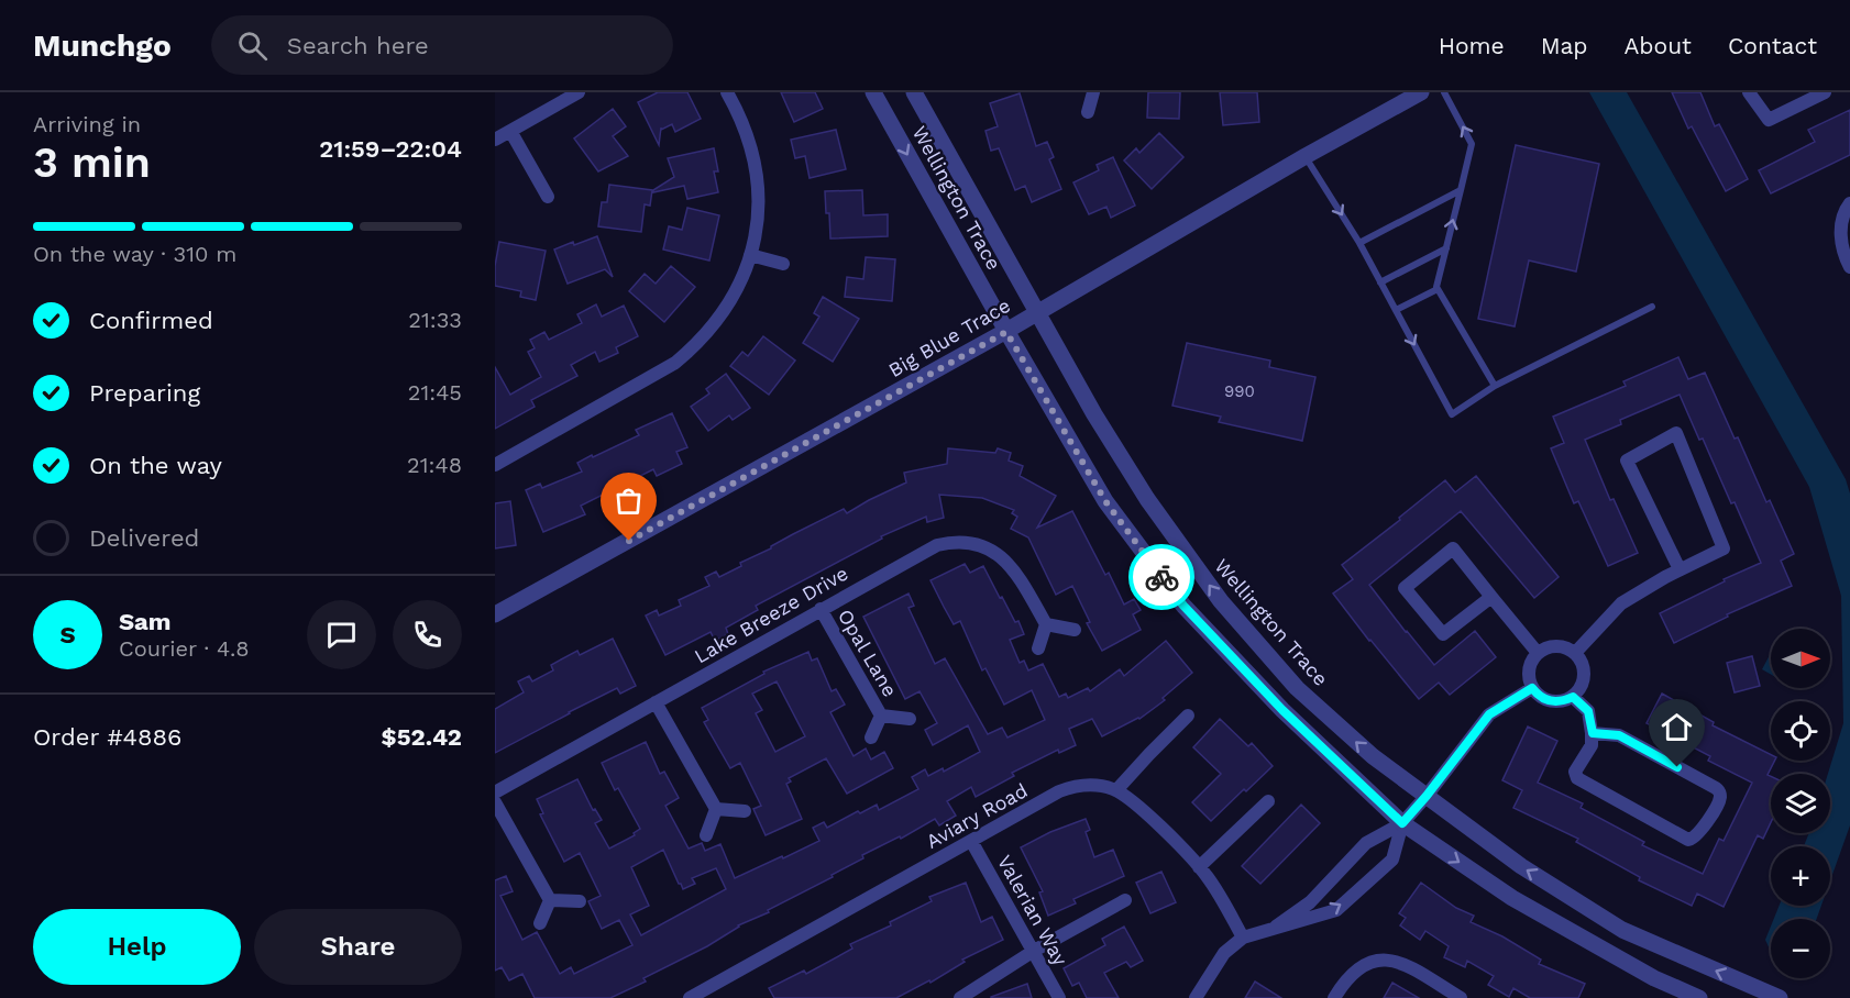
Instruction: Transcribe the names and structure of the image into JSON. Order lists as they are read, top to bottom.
{
  "streets": {
    "street": [
      "Wellington Trace",
      "Big Blue Trace",
      "Lake Breeze Drive",
      "Opal Lane",
      "Aviary Road",
      "Valerian Way"
    ]
  },
  "crossings": [
    ["Wellington Trace", "Big Blue Trace"],
    ["Lake Breeze Drive", "Opal Lane"],
    ["Aviary Road", "Valerian Way"]
  ],
  "house_numbers": ["990"],
  "north": "right",
  "page": {
    "header": "Munchgo",
    "search": "Search here",
    "nav": [
      "Home",
      "Map",
      "About",
      "Contact"
    ],
    "heading": ["3 min", "Arriving in", "21:59–22:04"],
    "panel": [
      "Sam",
      "Courier · 4.8",
      "Order #4886",
      "$52.42"
    ],
    "bar": "On the way · 310 m",
    "list": [
      ["Confirmed", "21:33"],
      ["Preparing", "21:45"],
      ["On the way", "21:48"],
      "Delivered"
    ],
    "round": "S",
    "map_buttons": ["+", "−"],
    "buttons": ["Help", "Share"]
  }
}
